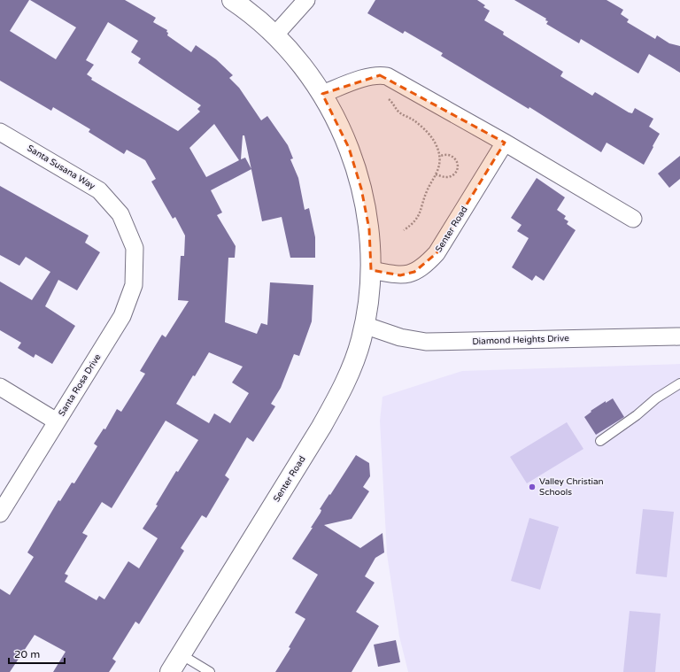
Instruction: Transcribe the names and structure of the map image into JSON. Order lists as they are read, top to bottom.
{
  "streets": {
    "main road": ["Senter Road"],
    "street": ["Santa Susana Way", "Diamond Heights Drive", "Santa Rosa Drive"]
  },
  "crossings": [
    ["Santa Susana Way", "Santa Rosa Drive"],
    ["Senter Road", "Diamond Heights Drive"]
  ],
  "places": ["Valley Christian Schools"],
  "scale_bar": "20 m"
}
